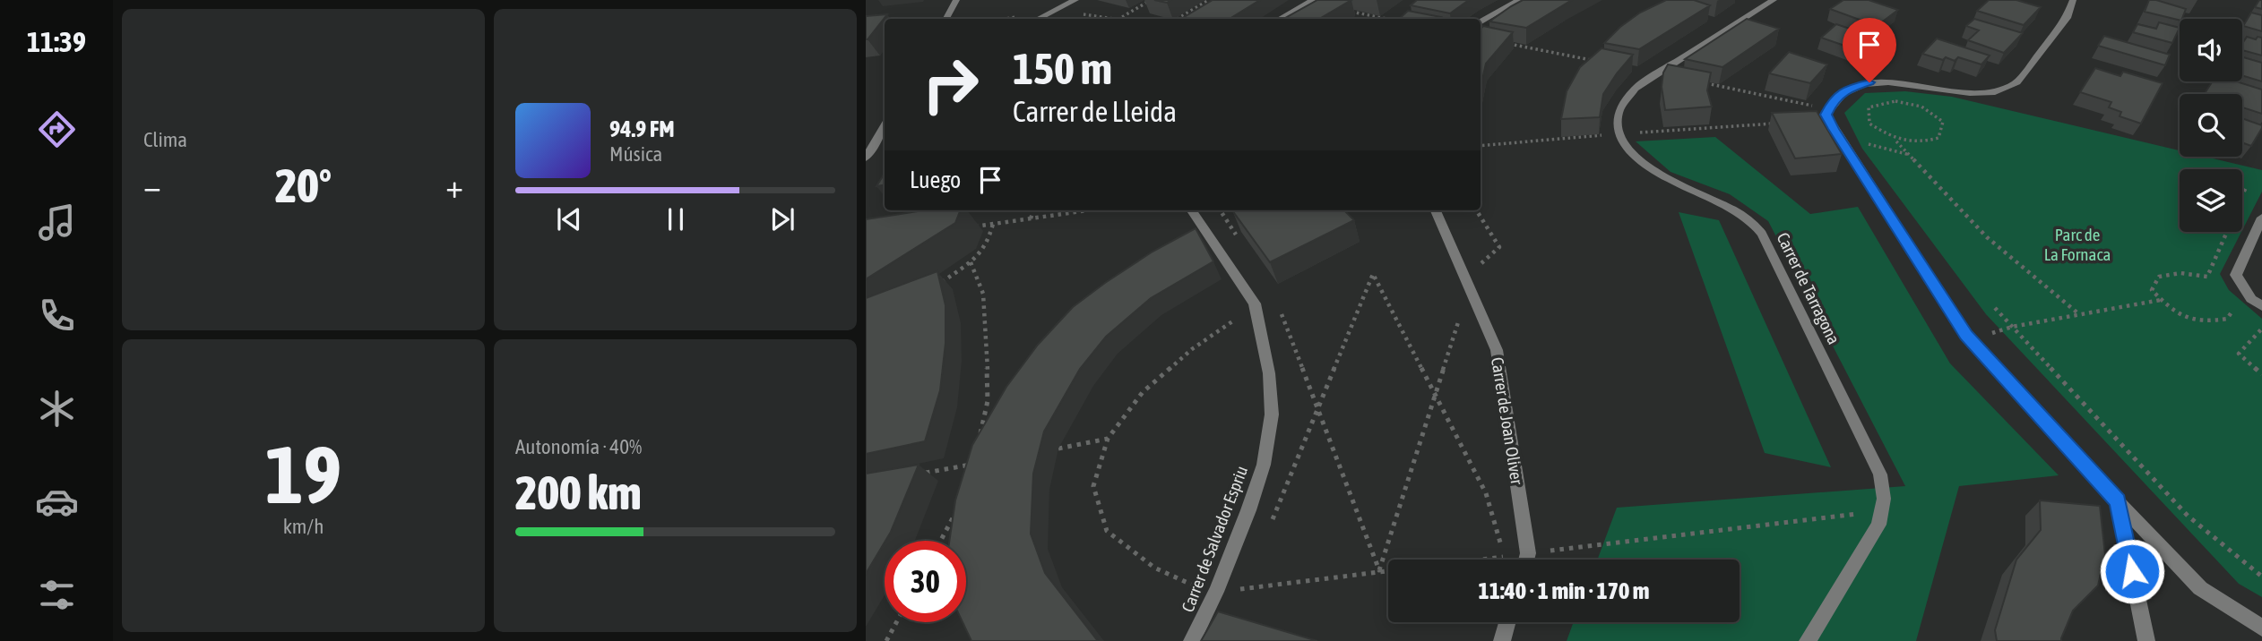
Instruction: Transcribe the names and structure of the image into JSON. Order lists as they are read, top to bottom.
{
  "streets": {
    "street": ["Carrer de Tarragona", "Carrer de Joan Oliver", "Carrer de Salvador Espriu"]
  },
  "parks": ["Parc de La Fornaca"],
  "page": {
    "tabs": "11:39",
    "tile": [
      "Clima",
      ["19", "km/h"],
      ["Autonomía · 40%", "200 km"]
    ],
    "turn": ["150 m", "Carrer de Lleida"],
    "song": ["94.9 FM", "Música"],
    "then": "Luego",
    "heat": ["−", "20°", "+"],
    "limit": "30",
    "trip": "11:40 · 1 min · 170 m"
  }
}
